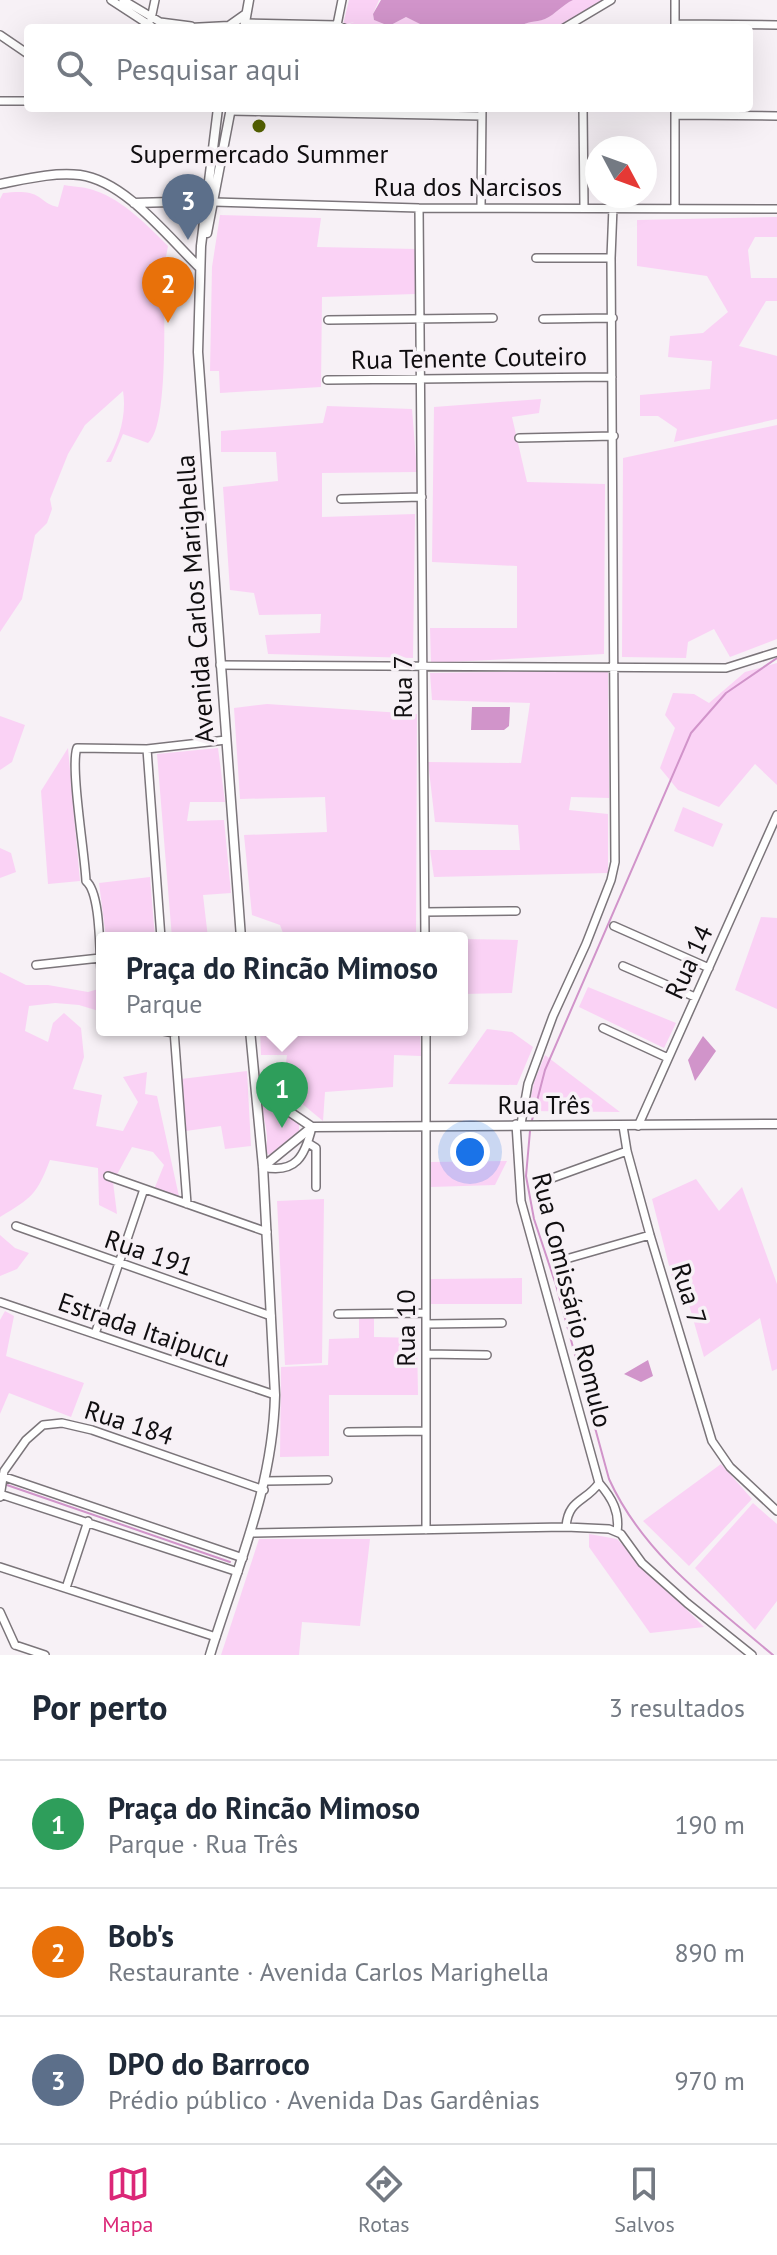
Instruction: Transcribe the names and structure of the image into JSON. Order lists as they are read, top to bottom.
{
  "streets": {
    "main road": ["Avenida Carlos Marighella", "Rua Três"],
    "street": [
      "Rua dos Narcisos",
      "Rua Tenente Couteiro",
      "Rua 7",
      "Rua 14",
      "Rua 191",
      "Rua Comissário Romulo",
      "Rua 10",
      "Estrada Itaipucu",
      "Rua 184"
    ]
  },
  "crossings": [
    ["Rua dos Narcisos", "Avenida Carlos Marighella"],
    ["Rua dos Narcisos", "Rua 7"],
    ["Rua Tenente Couteiro", "Rua 7"],
    ["Rua Tenente Couteiro", "Rua Comissário Romulo"],
    ["Rua 7", "Rua Três"],
    ["Rua 14", "Rua Três"],
    ["Rua Três", "Rua Comissário Romulo"],
    ["Rua Três", "Rua 10"]
  ],
  "places": ["Supermercado Summer"],
  "north": "bottom right",
  "page": {
    "search": "Pesquisar aqui",
    "pins": ["3", "2", "1"],
    "popup": ["Praça do Rincão Mimoso", "Parque"],
    "heading": ["Por perto", "3 resultados"],
    "list": [
      {
        "mark": "1",
        "name": "Praça do Rincão Mimoso",
        "note": "Parque · Rua Três",
        "value": "190 m"
      },
      {
        "mark": "2",
        "name": "Bob's",
        "note": "Restaurante · Avenida Carlos Marighella",
        "value": "890 m"
      },
      {
        "mark": "3",
        "name": "DPO do Barroco",
        "note": "Prédio público · Avenida Das Gardênias",
        "value": "970 m"
      }
    ],
    "nav": ["Mapa", "Rotas", "Salvos"]
  }
}
